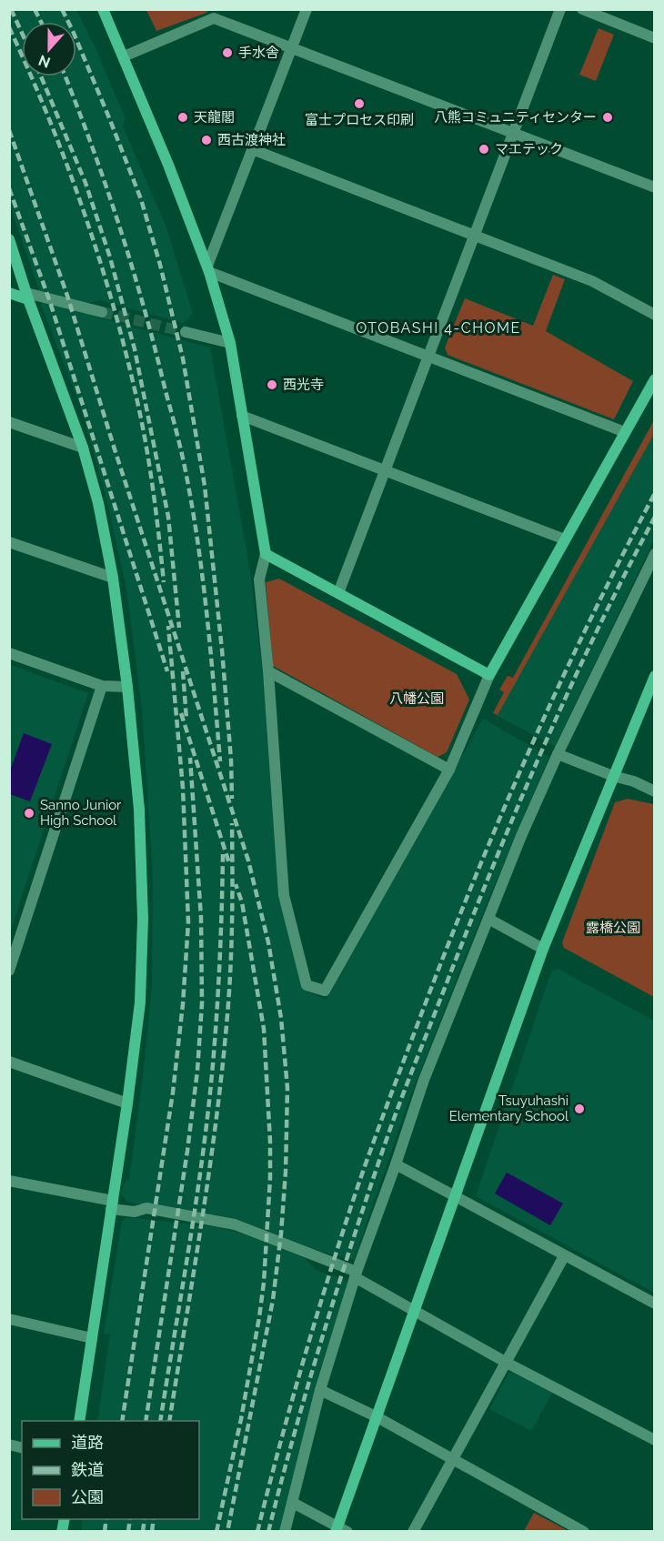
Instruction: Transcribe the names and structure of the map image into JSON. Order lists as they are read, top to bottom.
{
  "districts": ["OTOBASHI 4-CHOME"],
  "parks": ["八幡公園", "露橋公園"],
  "places": [
    "手水舎",
    "富士プロセス印刷",
    "天龍閣",
    "八熊コミュニティセンター",
    "西古渡神社",
    "マエテック",
    "西光寺",
    "Sanno Junior High School",
    "Tsuyuhashi Elementary School"
  ],
  "legend": ["道路", "鉄道", "公園"],
  "north": "bottom"
}
